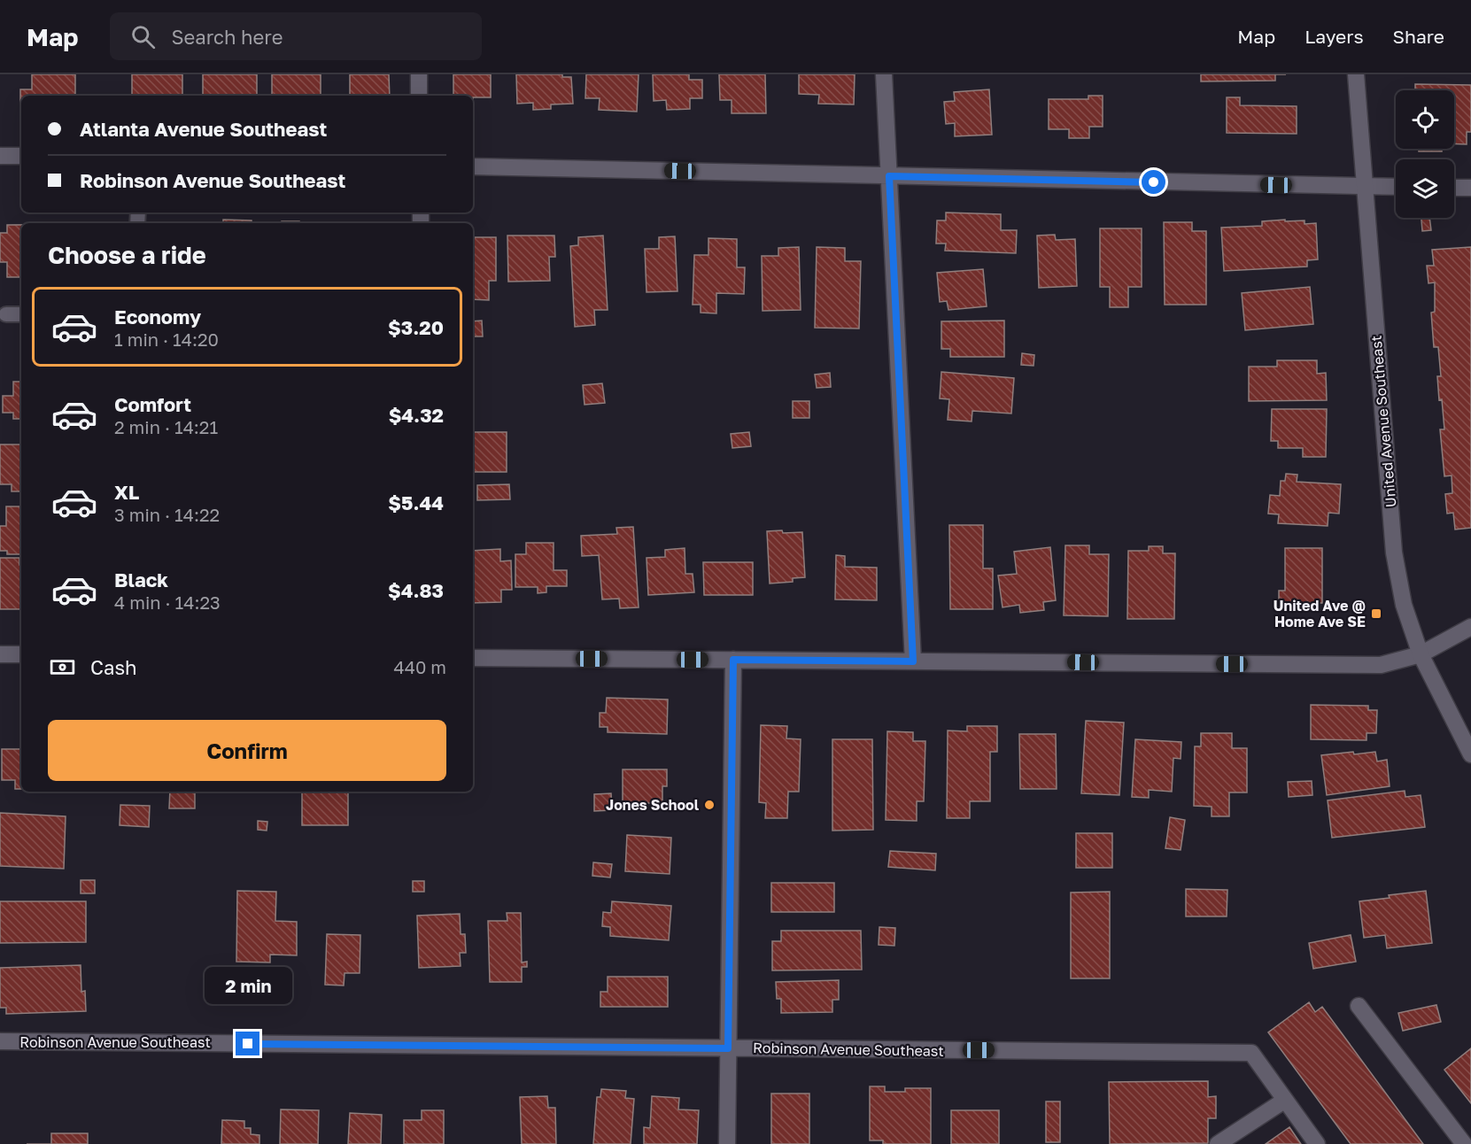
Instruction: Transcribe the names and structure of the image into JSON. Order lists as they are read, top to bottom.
{
  "streets": {
    "street": ["United Avenue Southeast", "Robinson Avenue Southeast"]
  },
  "places": {
    "transit": ["United Ave @ Home Ave SE"],
    "other": ["Jones School"]
  },
  "page": {
    "header": "Map",
    "search": "Search here",
    "nav": ["Map", "Layers", "Share"],
    "banner": ["Atlanta Avenue Southeast", "Robinson Avenue Southeast"],
    "heading": "Choose a ride",
    "list": [
      {
        "name": "Economy",
        "note": "1 min · 14:20",
        "value": "$3.20"
      },
      {
        "name": "Comfort",
        "note": "2 min · 14:21",
        "value": "$4.32"
      },
      {
        "name": "XL",
        "note": "3 min · 14:22",
        "value": "$5.44"
      },
      {
        "name": "Black",
        "note": "4 min · 14:23",
        "value": "$4.83"
      }
    ],
    "pay": ["Cash", "440 m"],
    "buttons": "Confirm",
    "bubble": "2 min"
  }
}
